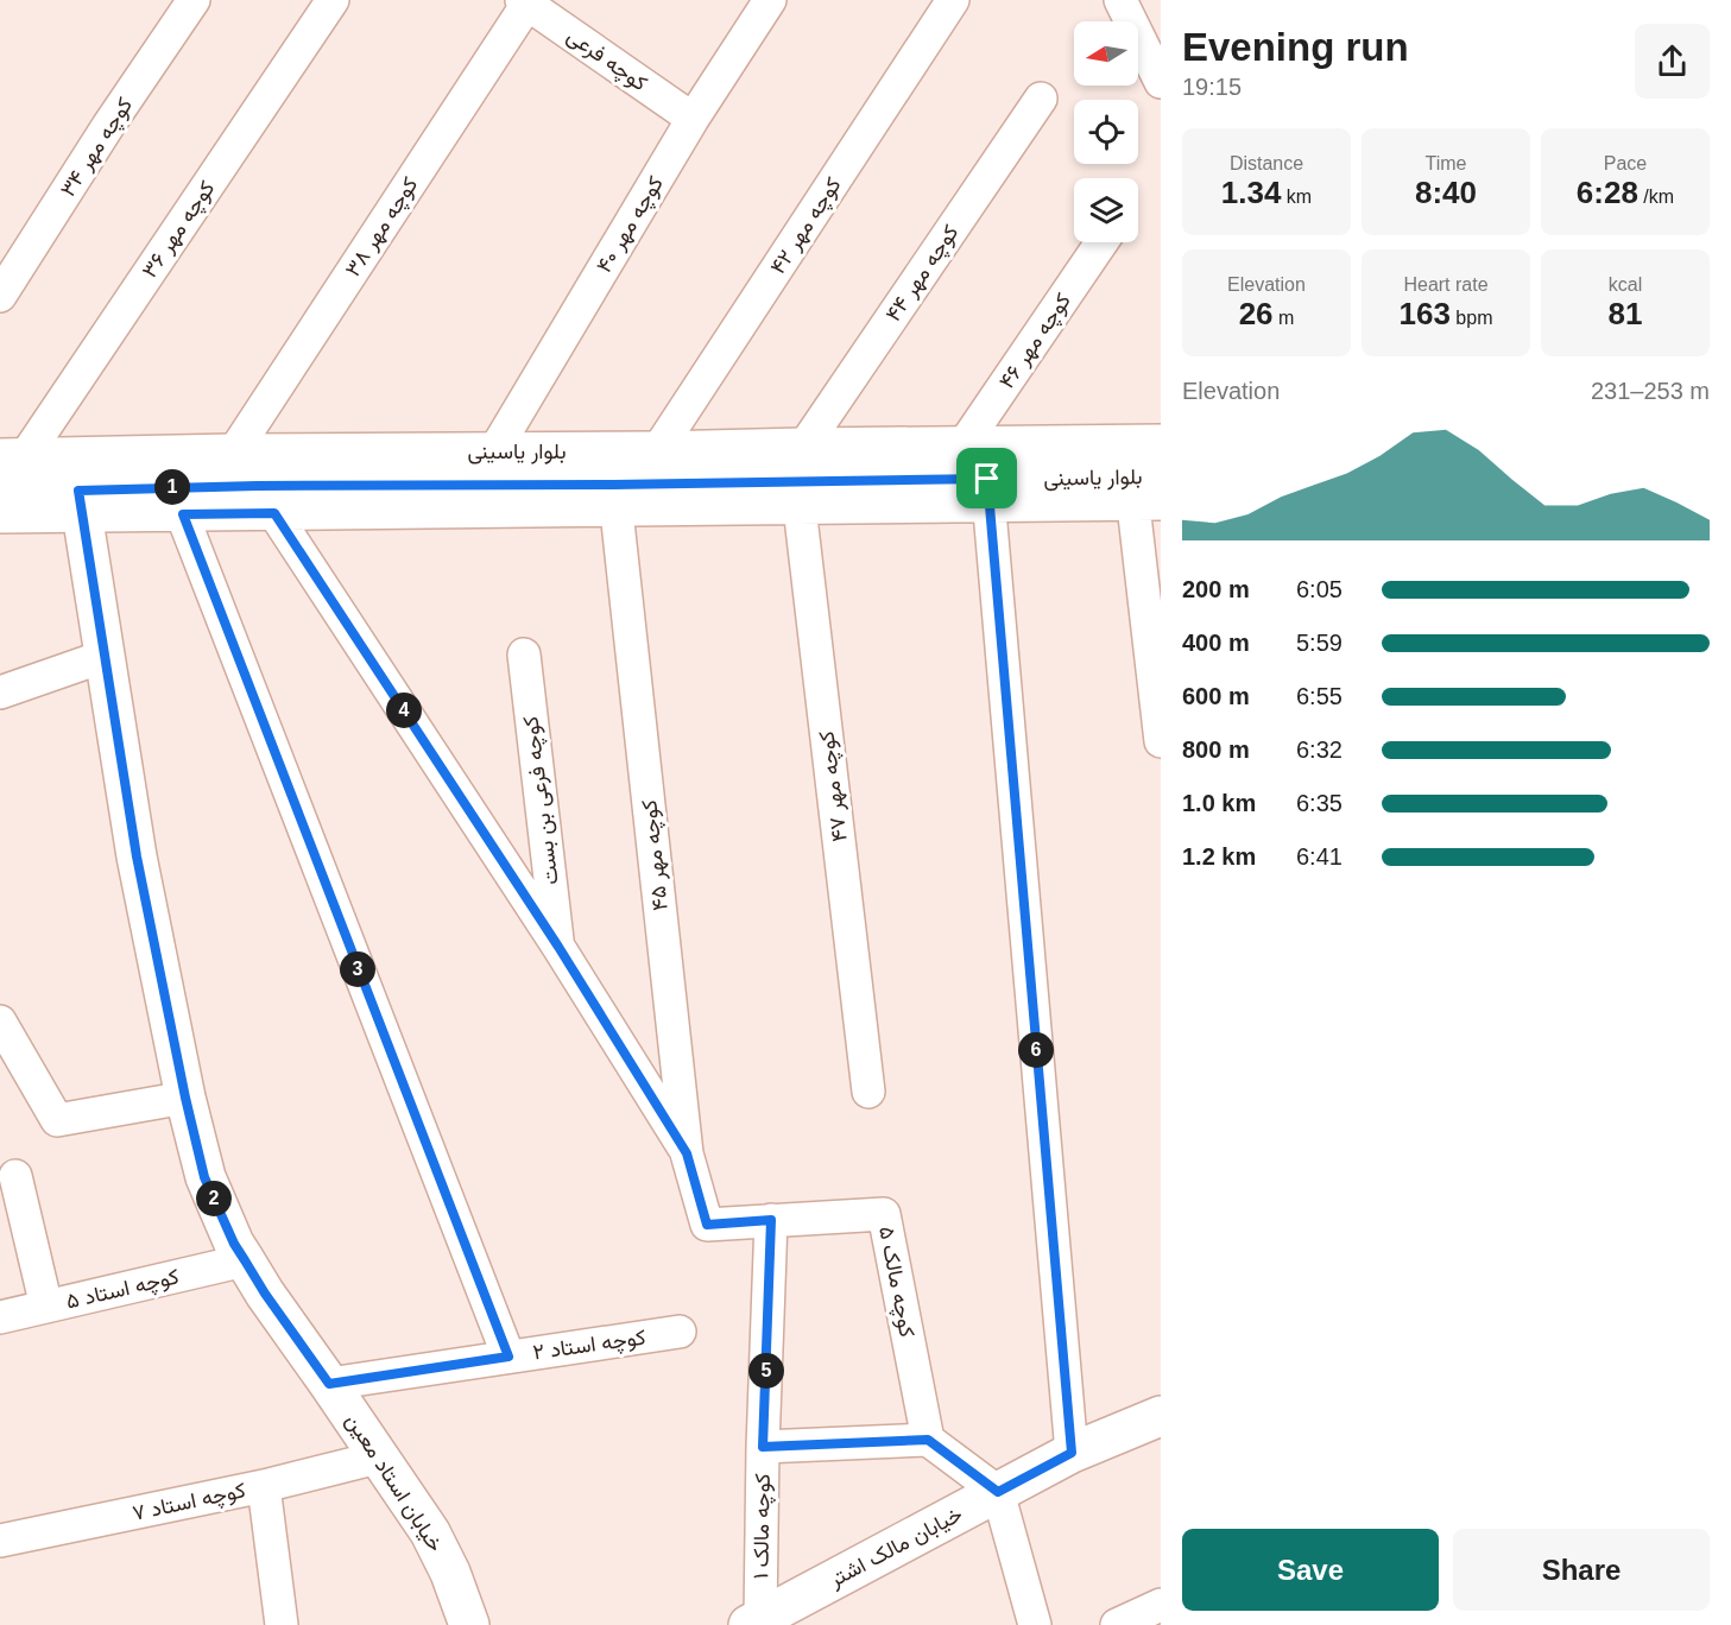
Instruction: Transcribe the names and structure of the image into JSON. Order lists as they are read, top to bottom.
{
  "streets": {
    "main road": ["بلوار یاسینی", "خیابان استاد معین", "خیابان مالک اشتر"],
    "street": [
      "کوچه فرعی",
      "کوچه مهر ۳۴",
      "کوچه مهر ۴۰",
      "کوچه مهر ۴۲",
      "کوچه مهر ۳۸",
      "کوچه مهر ۳۶",
      "کوچه مهر ۴۴",
      "کوچه مهر ۴۶",
      "کوچه مهر ۴۷",
      "کوچه فرعی بن بست",
      "کوچه مهر ۴۵",
      "کوچه مالک ۵",
      "کوچه استاد ۵",
      "کوچه استاد ۲",
      "کوچه استاد ۷",
      "کوچه مالک ۱"
    ]
  },
  "crossings": [
    ["کوچه فرعی", "کوچه مهر ۴۰"],
    ["کوچه فرعی", "کوچه مهر ۳۸"],
    ["کوچه مهر ۴۰", "بلوار یاسینی"],
    ["کوچه مهر ۴۲", "بلوار یاسینی"],
    ["کوچه مهر ۳۸", "بلوار یاسینی"],
    ["کوچه مهر ۳۶", "بلوار یاسینی"],
    ["کوچه مهر ۴۴", "بلوار یاسینی"],
    ["کوچه مهر ۴۴", "کوچه مهر ۴۷"],
    ["کوچه مهر ۴۶", "بلوار یاسینی"],
    ["بلوار یاسینی", "کوچه مهر ۴۷"],
    ["بلوار یاسینی", "کوچه مهر ۴۵"],
    ["بلوار یاسینی", "خیابان استاد معین"],
    ["کوچه مهر ۴۵", "کوچه مالک ۵"],
    ["کوچه مالک ۵", "کوچه مالک ۱"],
    ["کوچه استاد ۵", "خیابان استاد معین"],
    ["کوچه استاد ۲", "خیابان استاد معین"],
    ["خیابان استاد معین", "کوچه استاد ۷"],
    ["کوچه مالک ۱", "خیابان مالک اشتر"]
  ],
  "north": "left",
  "page": {
    "heading": ["Evening run", "19:15"],
    "stats": [
      ["Distance", "1.34 km"],
      ["Time", "8:40"],
      ["Pace", "6:28 /km"],
      ["Elevation", "26 m"],
      ["Heart rate", "163 bpm"],
      ["kcal", "81"]
    ],
    "chart": ["Elevation", "231–253 m"],
    "pins": [
      "1",
      "4",
      "3",
      "6",
      "2",
      "5"
    ],
    "list": [
      {
        "name": "200 m",
        "note": "6:05"
      },
      {
        "name": "400 m",
        "note": "5:59"
      },
      {
        "name": "600 m",
        "note": "6:55"
      },
      {
        "name": "800 m",
        "note": "6:32"
      },
      {
        "name": "1.0 km",
        "note": "6:35"
      },
      {
        "name": "1.2 km",
        "note": "6:41"
      }
    ],
    "buttons": ["Save", "Share"]
  }
}
